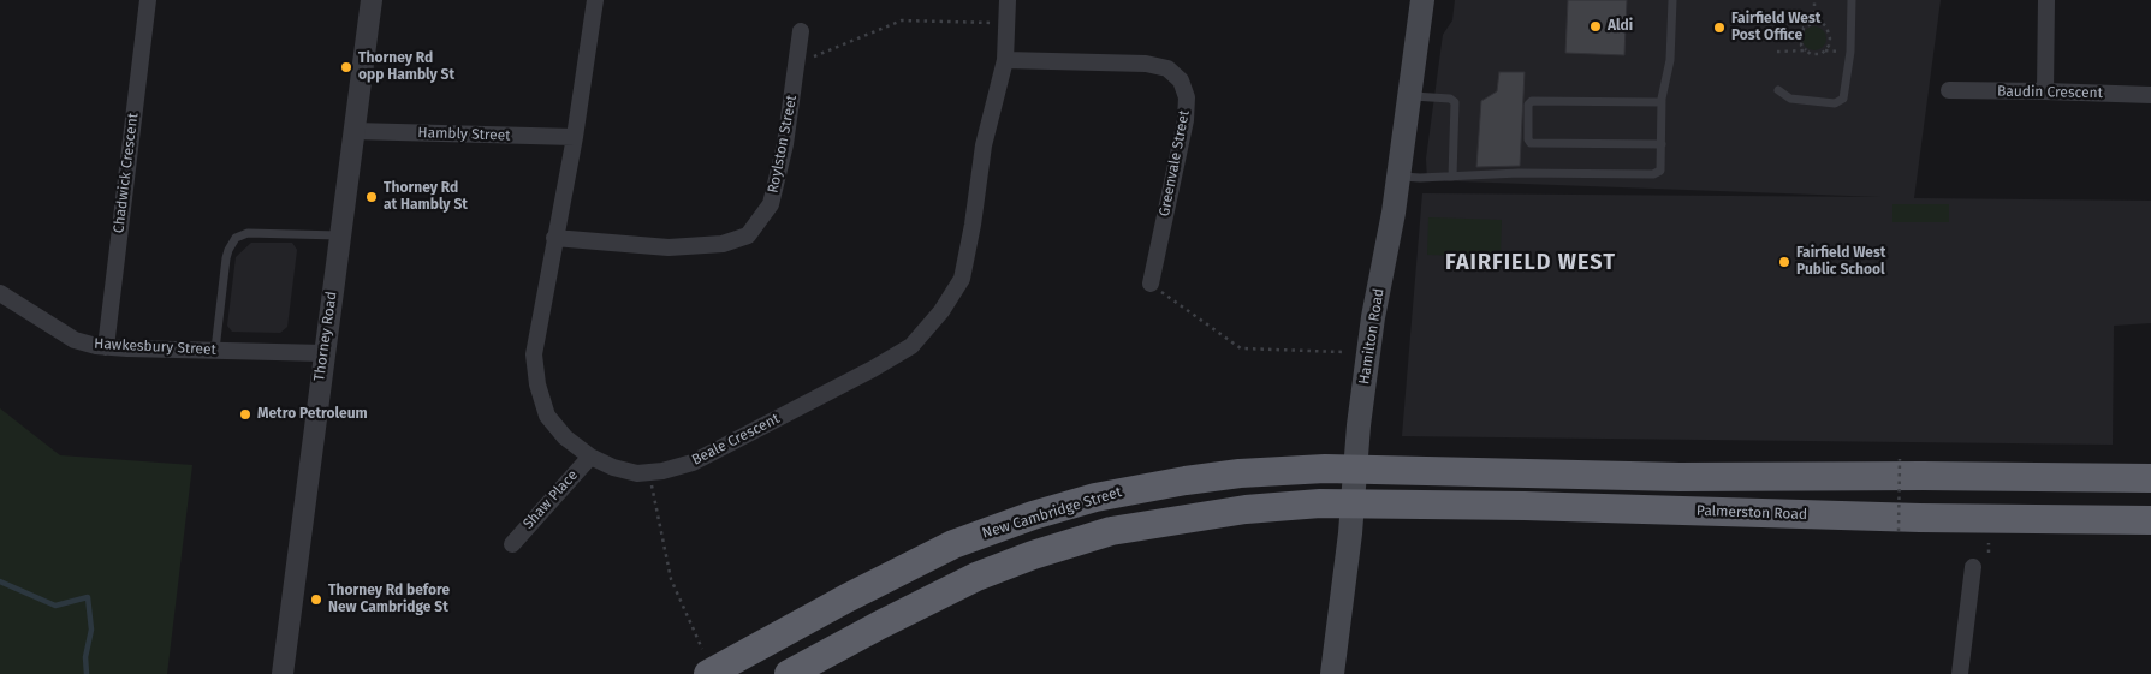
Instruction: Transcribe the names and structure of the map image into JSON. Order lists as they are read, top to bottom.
{
  "streets": {
    "highway": ["New Cambridge Street", "Palmerston Road"],
    "main road": ["Hamilton Road"],
    "street": [
      "Baudin Crescent",
      "Hambly Street",
      "Roylston Street",
      "Greenvale Street",
      "Chadwick Crescent",
      "Thorney Road",
      "Hawkesbury Street",
      "Beale Crescent",
      "Shaw Place"
    ]
  },
  "crossings": [
    ["Hambly Street", "Thorney Road"],
    ["Hambly Street", "Beale Crescent"],
    ["Roylston Street", "Beale Crescent"],
    ["Greenvale Street", "Beale Crescent"],
    ["Chadwick Crescent", "Hawkesbury Street"],
    ["Thorney Road", "Hawkesbury Street"],
    ["Hamilton Road", "New Cambridge Street"],
    ["Hamilton Road", "Palmerston Road"],
    ["Beale Crescent", "Shaw Place"]
  ],
  "districts": ["FAIRFIELD WEST"],
  "places": [
    "Aldi",
    "Fairfield West Post Office",
    "Thorney Rd opp Hambly St",
    "Thorney Rd at Hambly St",
    "Fairfield West Public School",
    "Metro Petroleum",
    "Thorney Rd before New Cambridge St"
  ]
}
